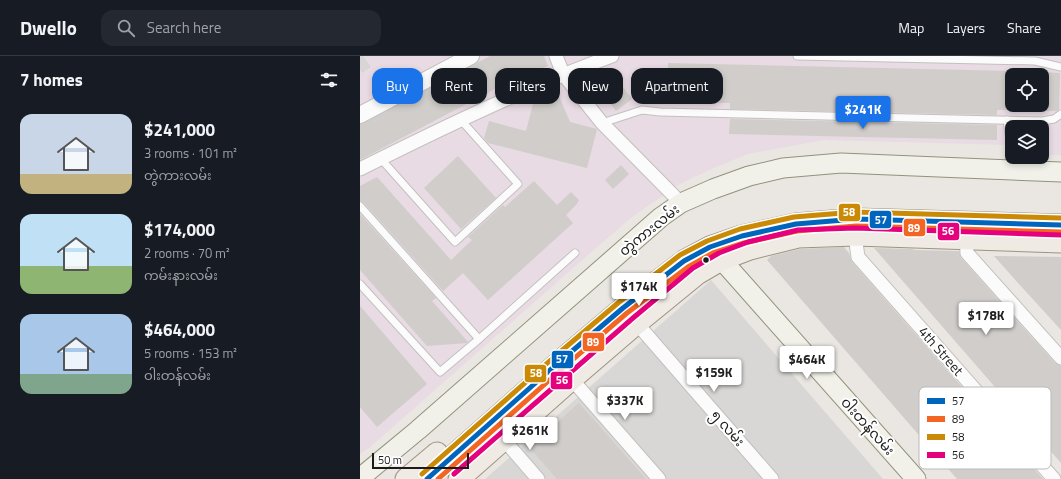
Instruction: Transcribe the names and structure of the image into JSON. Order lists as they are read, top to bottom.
{
  "streets": {
    "main road": ["တွဲကားလမ်း", "ဝါးတန်လမ်း"],
    "street": ["4th Street", "၅ လမ်း"]
  },
  "lines": [
    "transit line 58",
    "transit line 57",
    "transit line 89",
    "transit line 56"
  ],
  "legend": [
    "57",
    "89",
    "58",
    "56"
  ],
  "scale_bar": "50 m",
  "page": {
    "header": "Dwello",
    "search": "Search here",
    "nav": ["Map", "Layers", "Share"],
    "heading": "7 homes",
    "chip": [
      "Buy",
      "Rent",
      "Filters",
      "New",
      "Apartment"
    ],
    "price": [
      "$241K",
      "$174K",
      "$178K",
      "$464K",
      "$159K",
      "$337K",
      "$261K"
    ],
    "list": [
      {
        "name": "$241,000",
        "note": "3 rooms · 101 m² · တွဲကားလမ်း"
      },
      {
        "name": "$174,000",
        "note": "2 rooms · 70 m² · ကမ်းနားလမ်း"
      },
      {
        "name": "$464,000",
        "note": "5 rooms · 153 m² · ဝါးတန်လမ်း"
      }
    ],
    "scale": "50 m"
  }
}
